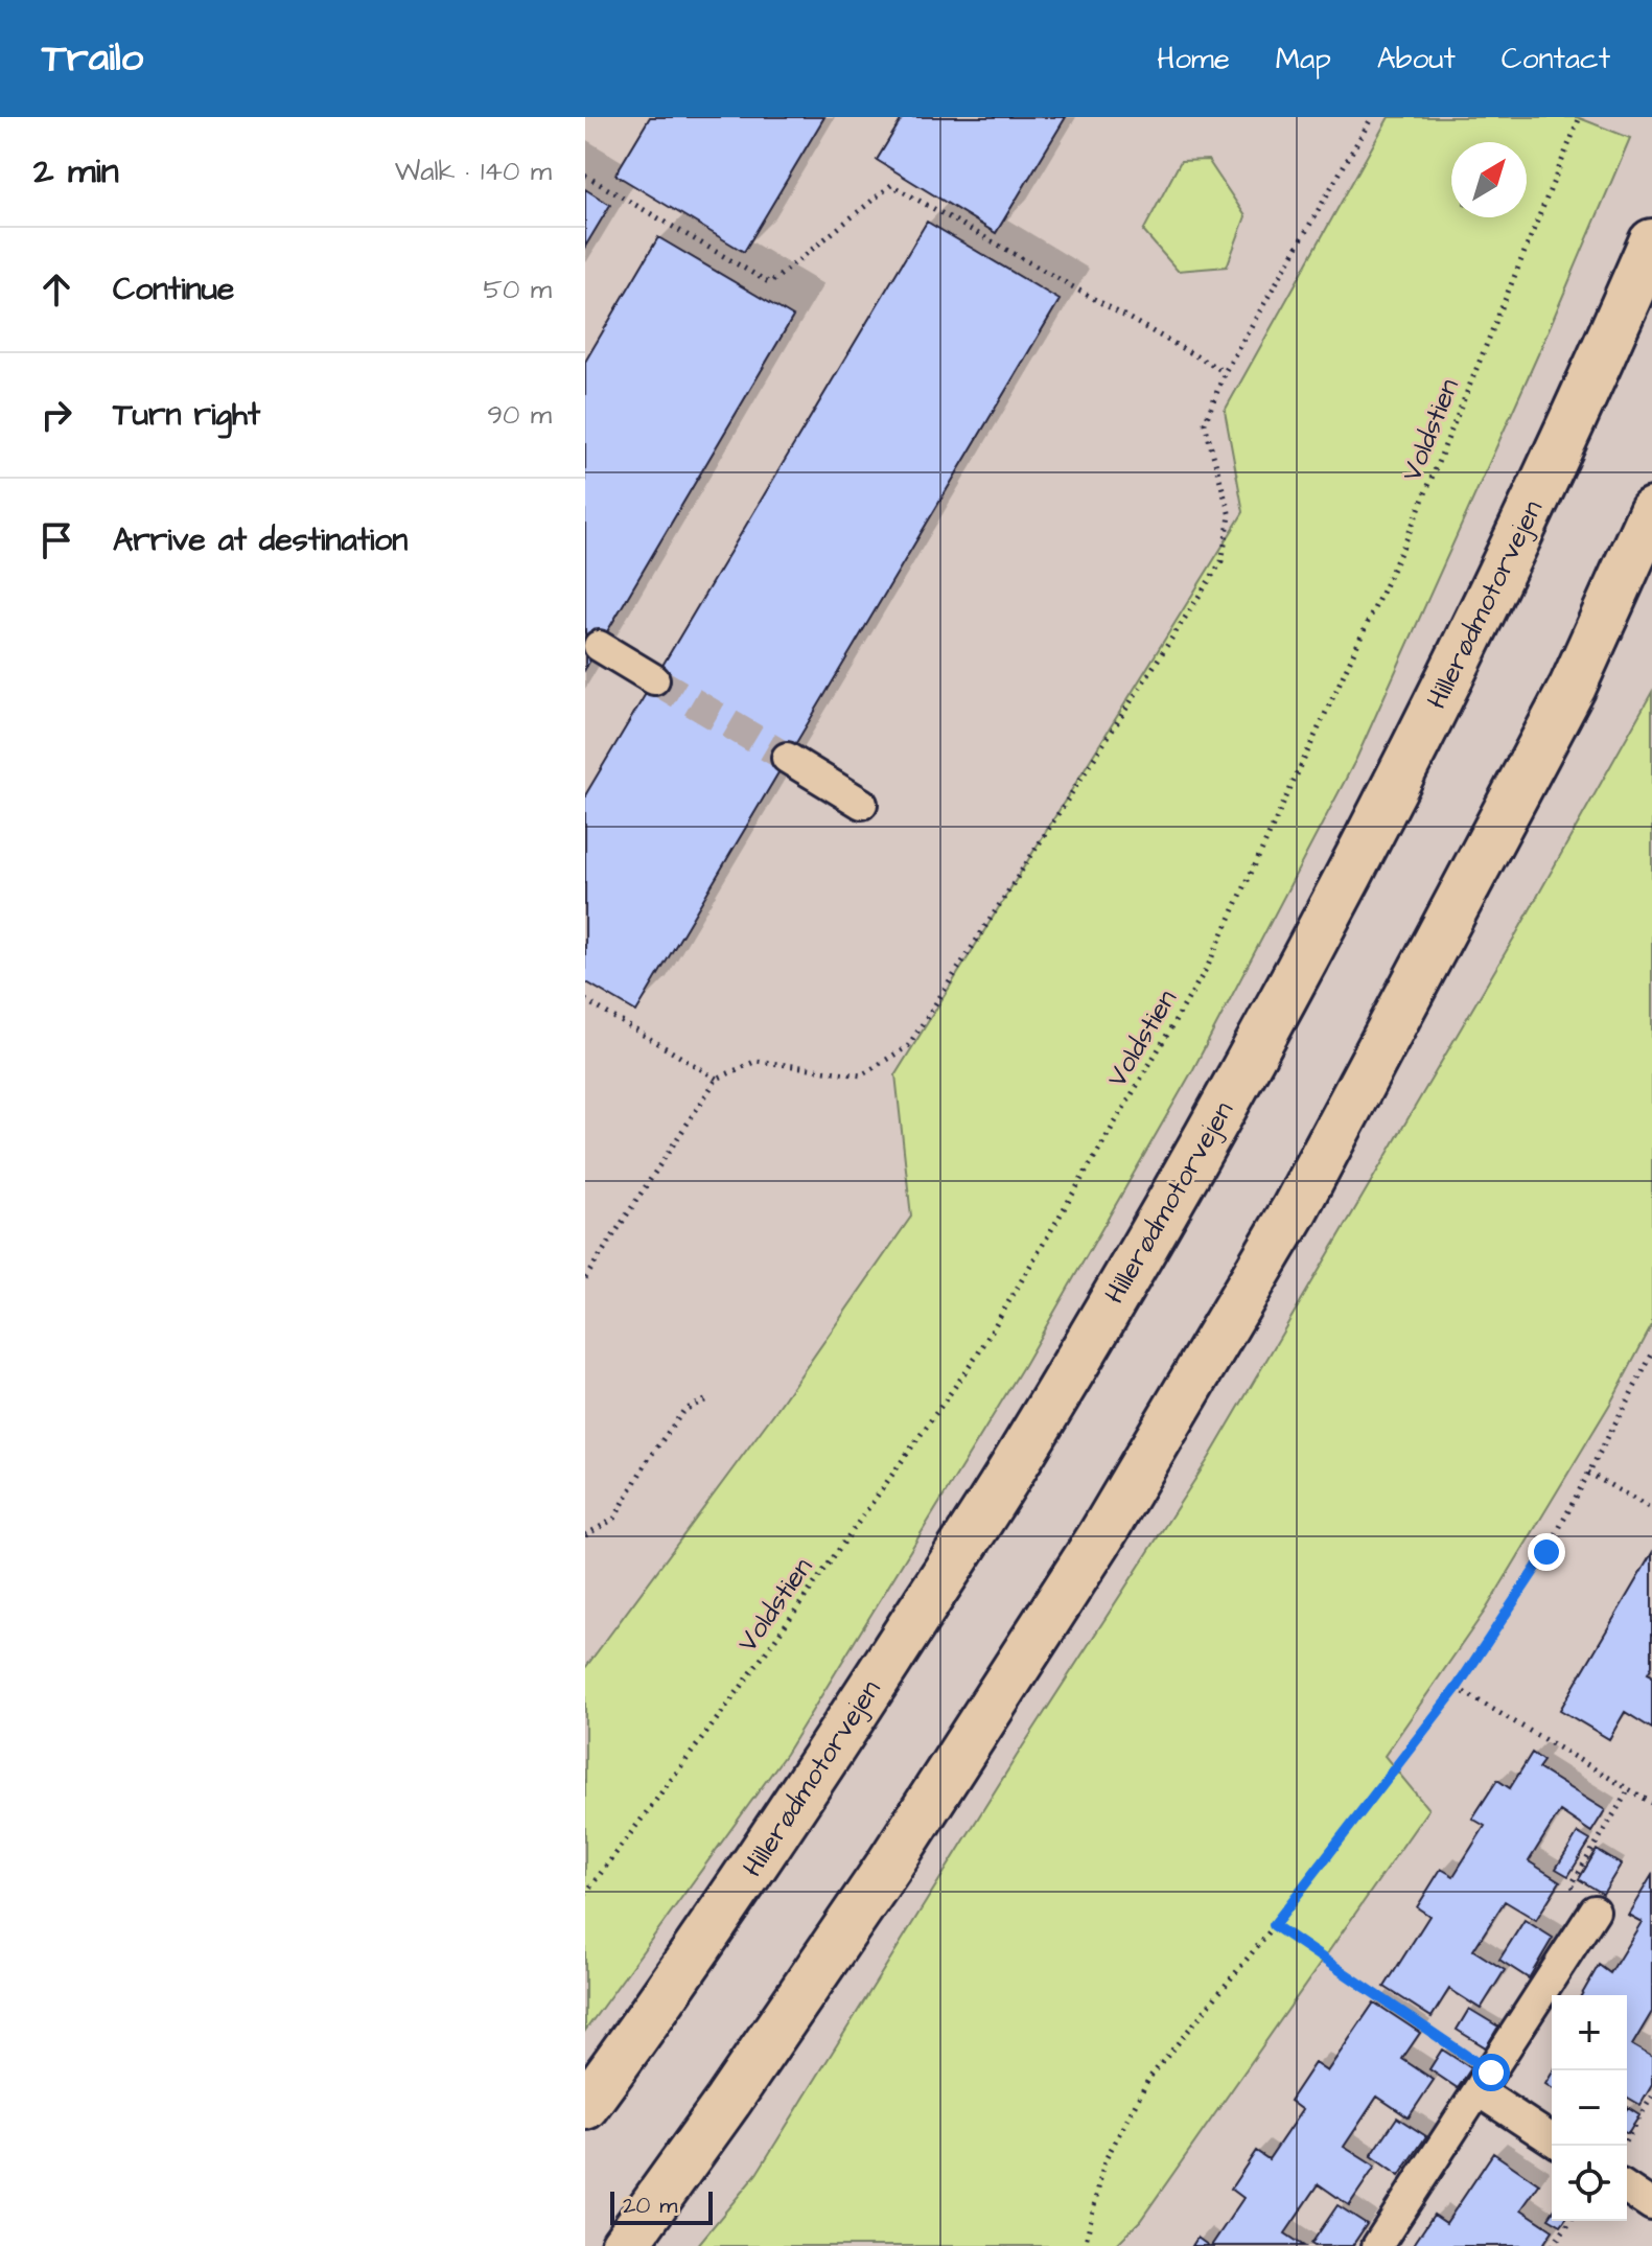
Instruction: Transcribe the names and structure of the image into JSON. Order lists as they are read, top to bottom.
{
  "streets": {
    "highway": ["Hillerødmotorvejen"],
    "path": ["Voldstien"]
  },
  "scale_bar": "20 m",
  "north": "top right",
  "page": {
    "header": "Trailo",
    "nav": [
      "Home",
      "Map",
      "About",
      "Contact"
    ],
    "heading": ["2 min", "Walk · 140 m"],
    "list": [
      ["Continue", "50 m"],
      ["Turn right", "90 m"],
      "Arrive at destination"
    ],
    "map_buttons": ["+", "−"],
    "scale": "20 m"
  }
}
